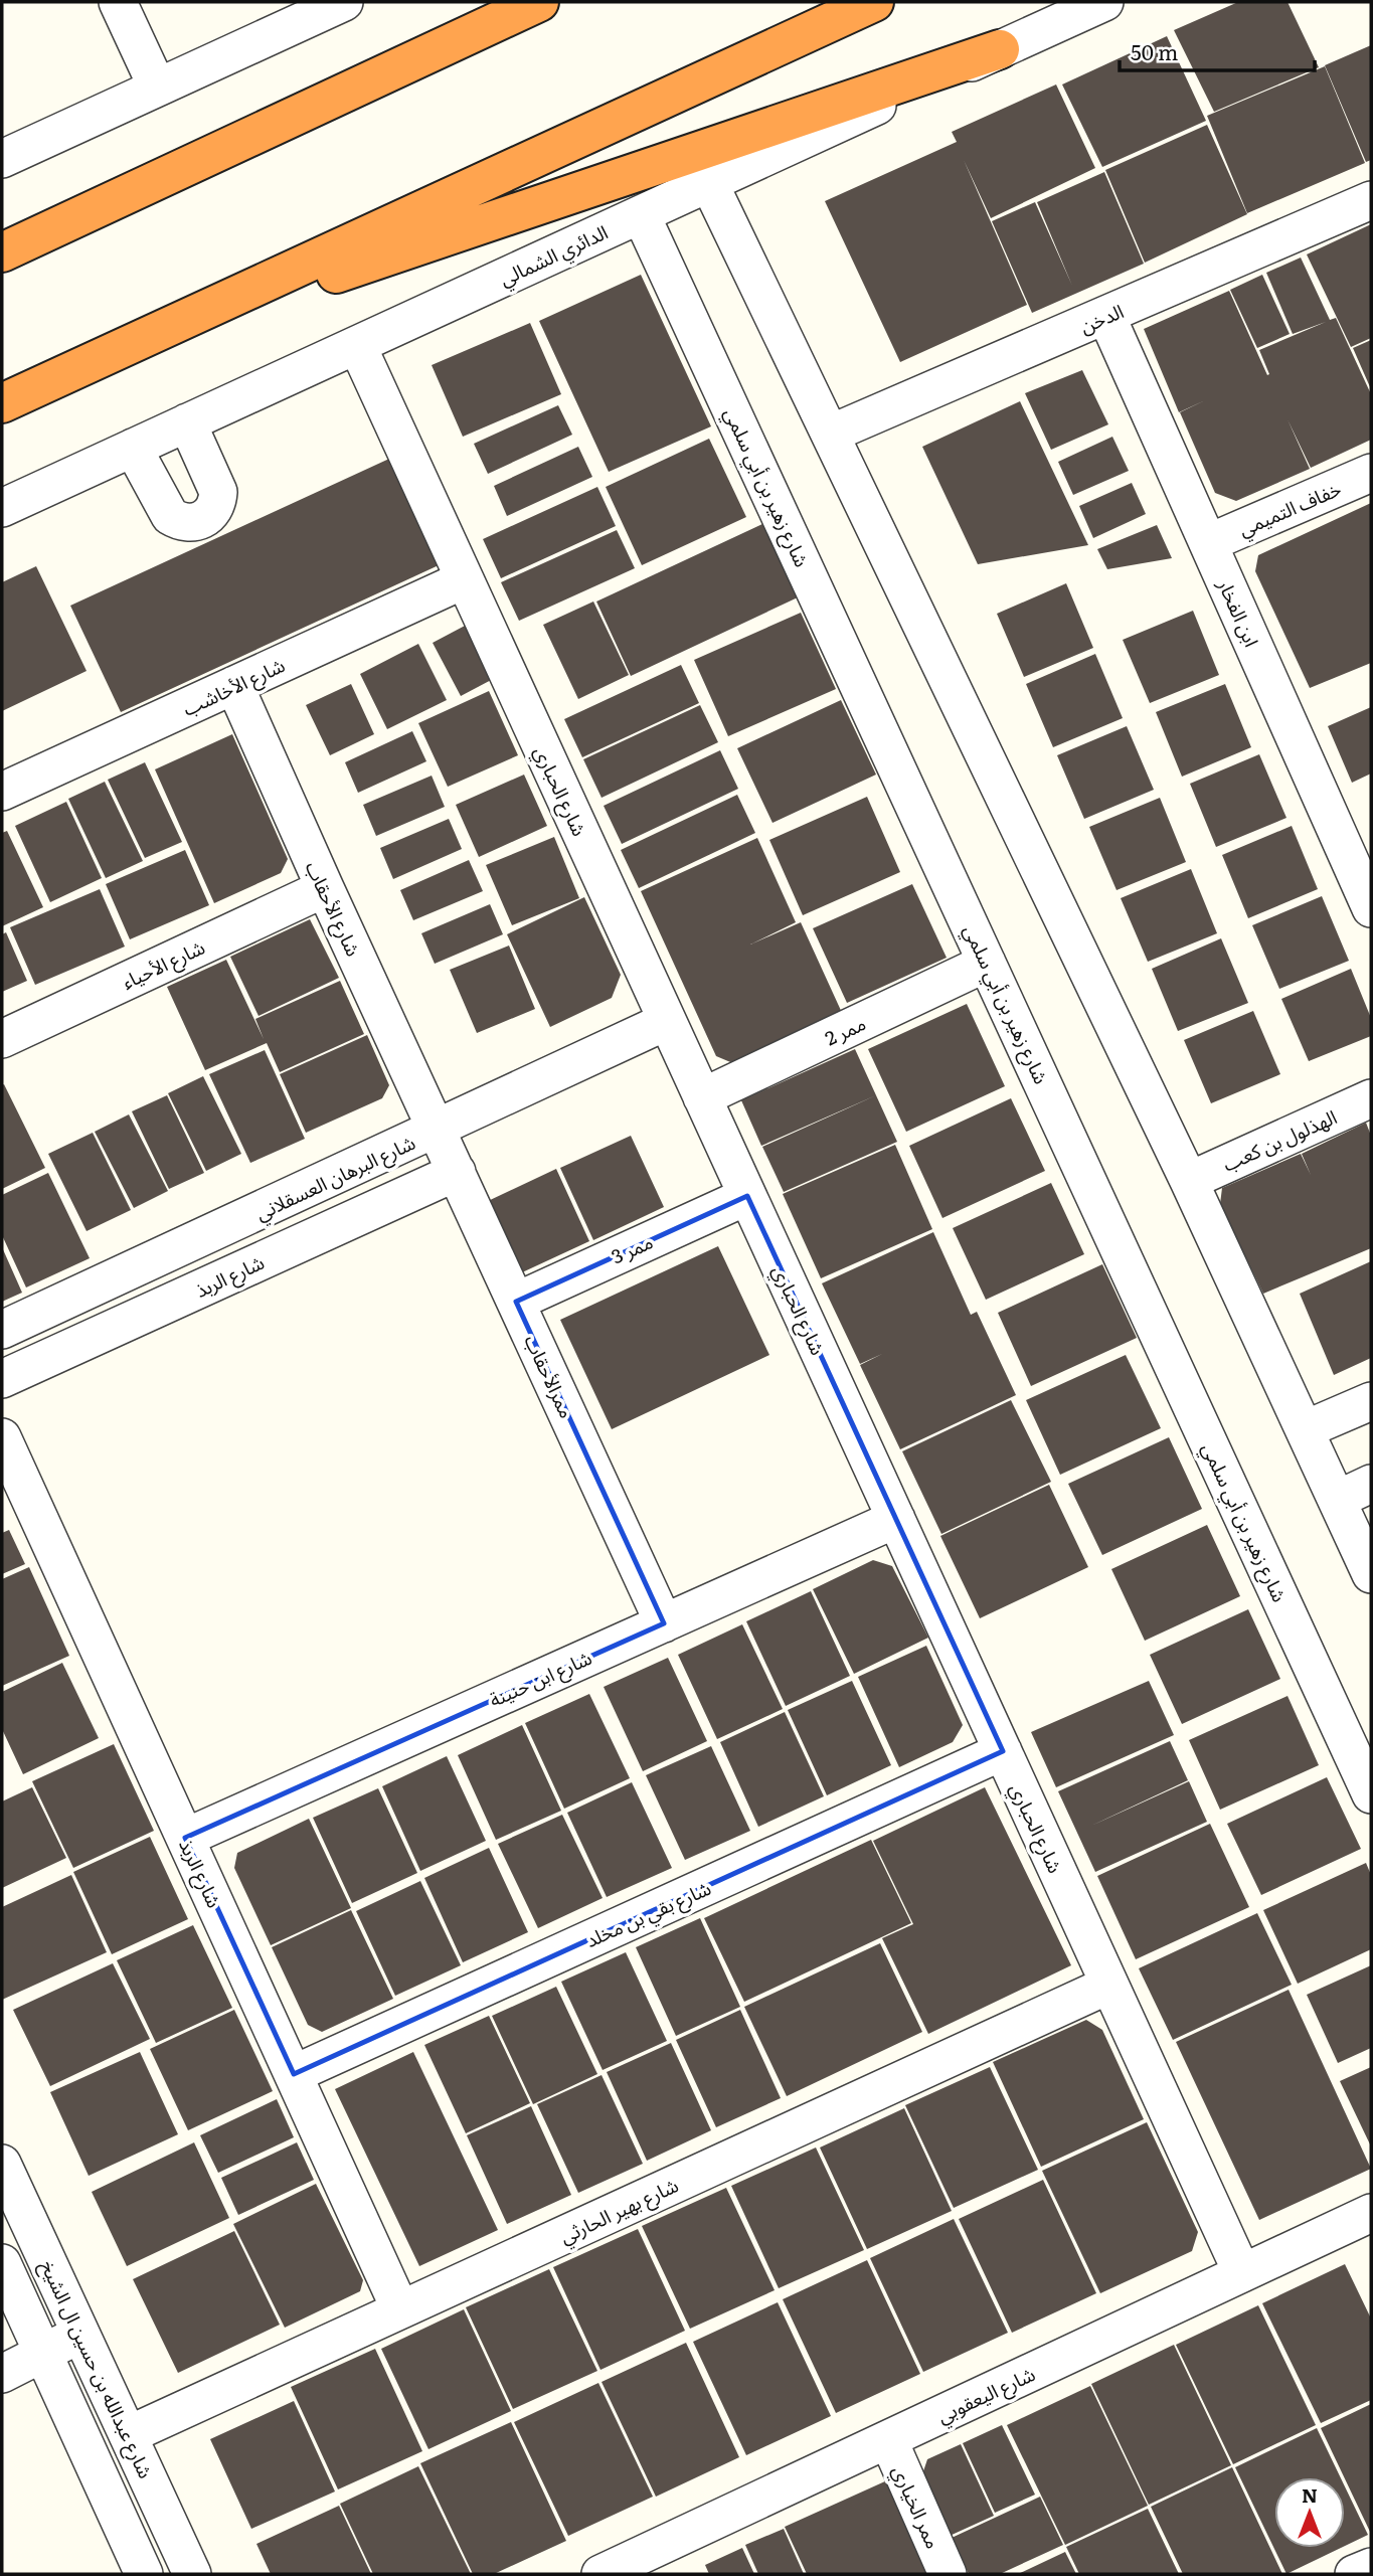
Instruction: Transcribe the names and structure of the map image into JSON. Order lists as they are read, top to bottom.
{
  "streets": {
    "street": [
      "الدائري الشمالي",
      "الدخن",
      "شارع زهير بن أبي سلمي",
      "خفاف التميمي",
      "ابن الفخار",
      "شارع الأخاشب",
      "شارع الحباري",
      "شارع الأحقاب",
      "شارع الأحياء",
      "ممر 2",
      "الهذلول بن كعب",
      "شارع البرهان العسقلاني",
      "ممر 3",
      "شارع الربذ",
      "ممرالأحقاب",
      "شارع ابن حنينة",
      "شارع بقي بن مخلد",
      "شارع بهير الحارثي",
      "شارع عبدالله بن حسين ال الشيخ",
      "شارع اليعقوبي",
      "ممر الخياري"
    ]
  },
  "crossings": [
    ["الدائري الشمالي", "شارع زهير بن أبي سلمي"],
    ["الدائري الشمالي", "شارع الحباري"],
    ["الدخن", "ابن الفخار"],
    ["شارع زهير بن أبي سلمي", "ممر 2"],
    ["خفاف التميمي", "ابن الفخار"],
    ["شارع الأخاشب", "شارع الحباري"],
    ["شارع الأخاشب", "شارع الأحقاب"],
    ["شارع الحباري", "ممر 2"],
    ["شارع الحباري", "شارع البرهان العسقلاني"],
    ["شارع الحباري", "ممر 3"],
    ["شارع الحباري", "شارع ابن حنينة"],
    ["شارع الحباري", "شارع بقي بن مخلد"],
    ["شارع الحباري", "شارع بهير الحارثي"],
    ["شارع الحباري", "شارع اليعقوبي"],
    ["شارع الأحقاب", "شارع الأحياء"],
    ["شارع الأحقاب", "شارع البرهان العسقلاني"],
    ["شارع الأحقاب", "ممرالأحقاب"],
    ["شارع البرهان العسقلاني", "ممرالأحقاب"],
    ["ممر 3", "ممرالأحقاب"],
    ["شارع الربذ", "ممرالأحقاب"],
    ["شارع الربذ", "شارع ابن حنينة"],
    ["شارع الربذ", "شارع بقي بن مخلد"],
    ["شارع الربذ", "شارع بهير الحارثي"],
    ["ممرالأحقاب", "شارع ابن حنينة"],
    ["شارع بهير الحارثي", "شارع عبدالله بن حسين ال الشيخ"],
    ["شارع اليعقوبي", "ممر الخياري"]
  ],
  "scale_bar": "50 m",
  "north": "top"
}
